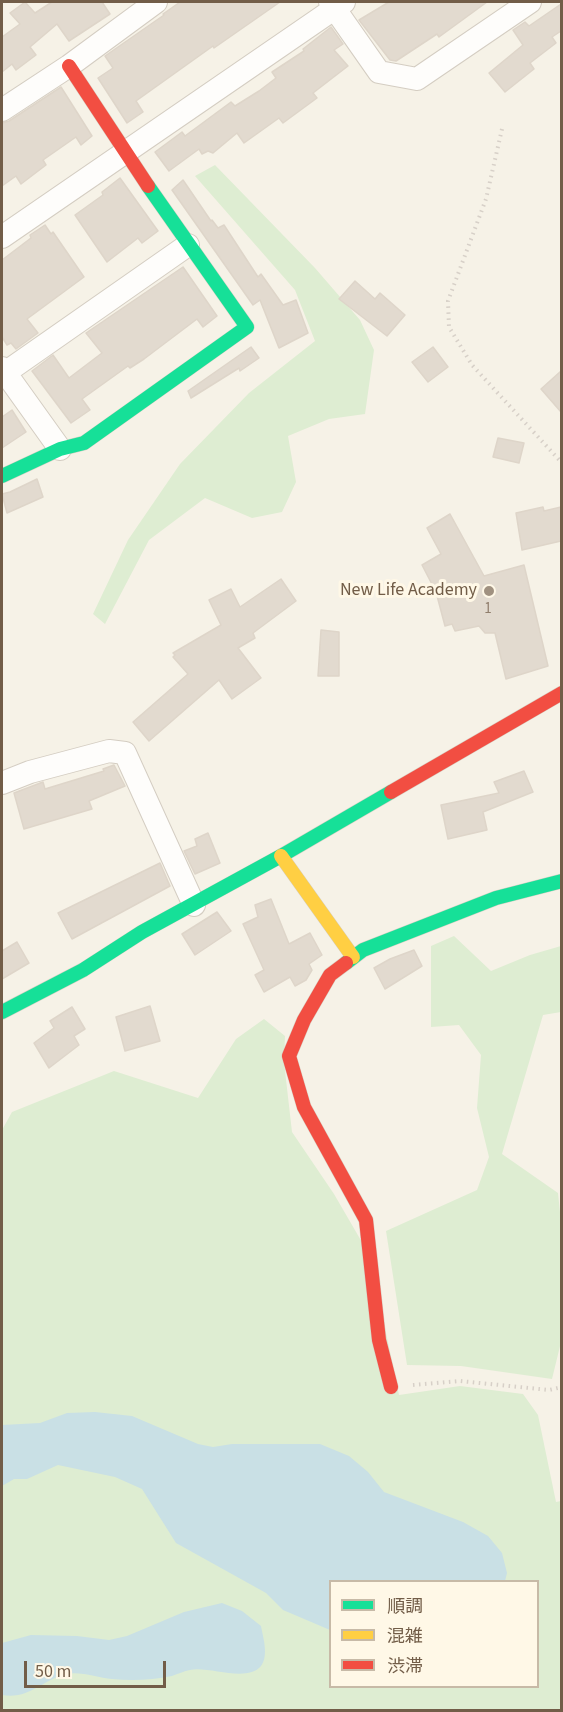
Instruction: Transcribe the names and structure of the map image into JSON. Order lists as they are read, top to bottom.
{
  "places": ["New Life Academy"],
  "house_numbers": ["1"],
  "legend": ["順調", "混雑", "渋滞"],
  "scale_bar": "50 m"
}
